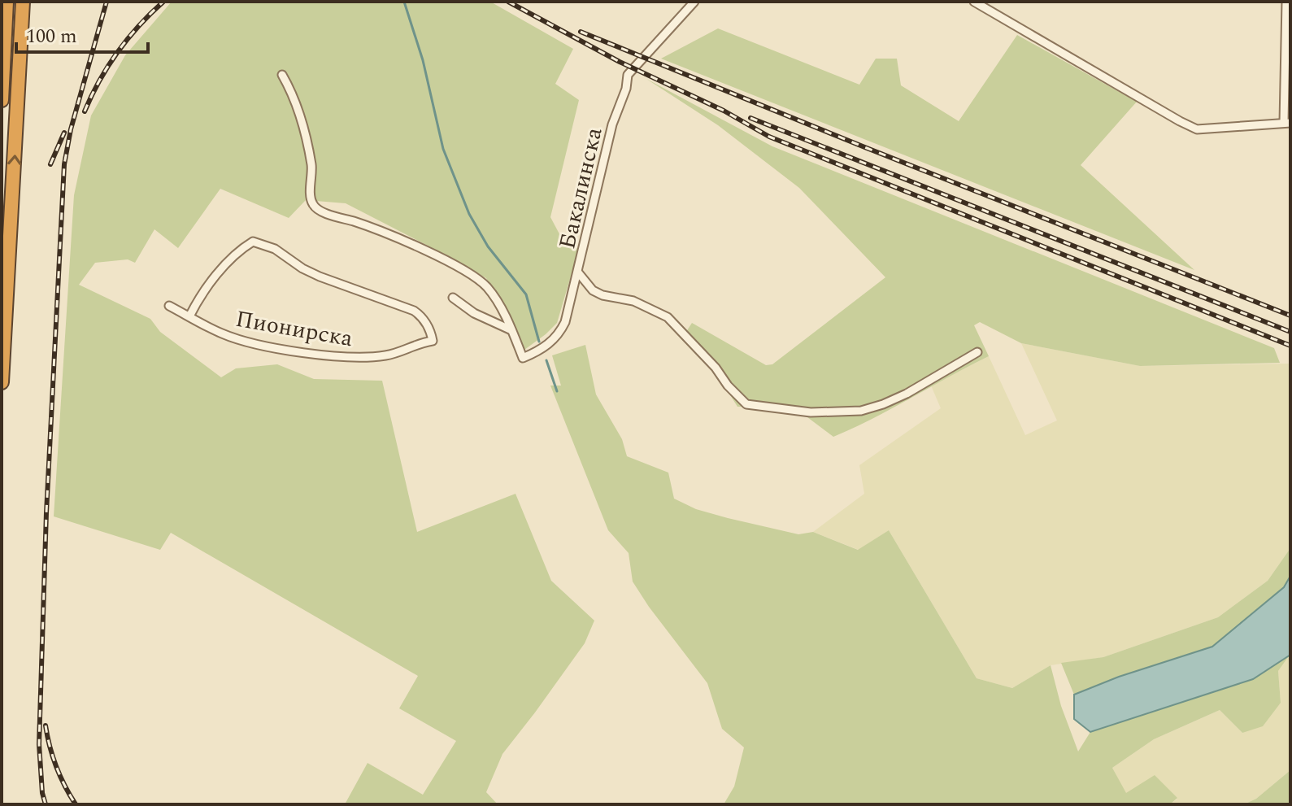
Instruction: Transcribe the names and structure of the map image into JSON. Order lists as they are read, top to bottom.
{
  "streets": {
    "street": ["Бакалинска", "Пионирска"]
  },
  "scale_bar": "100 m"
}
